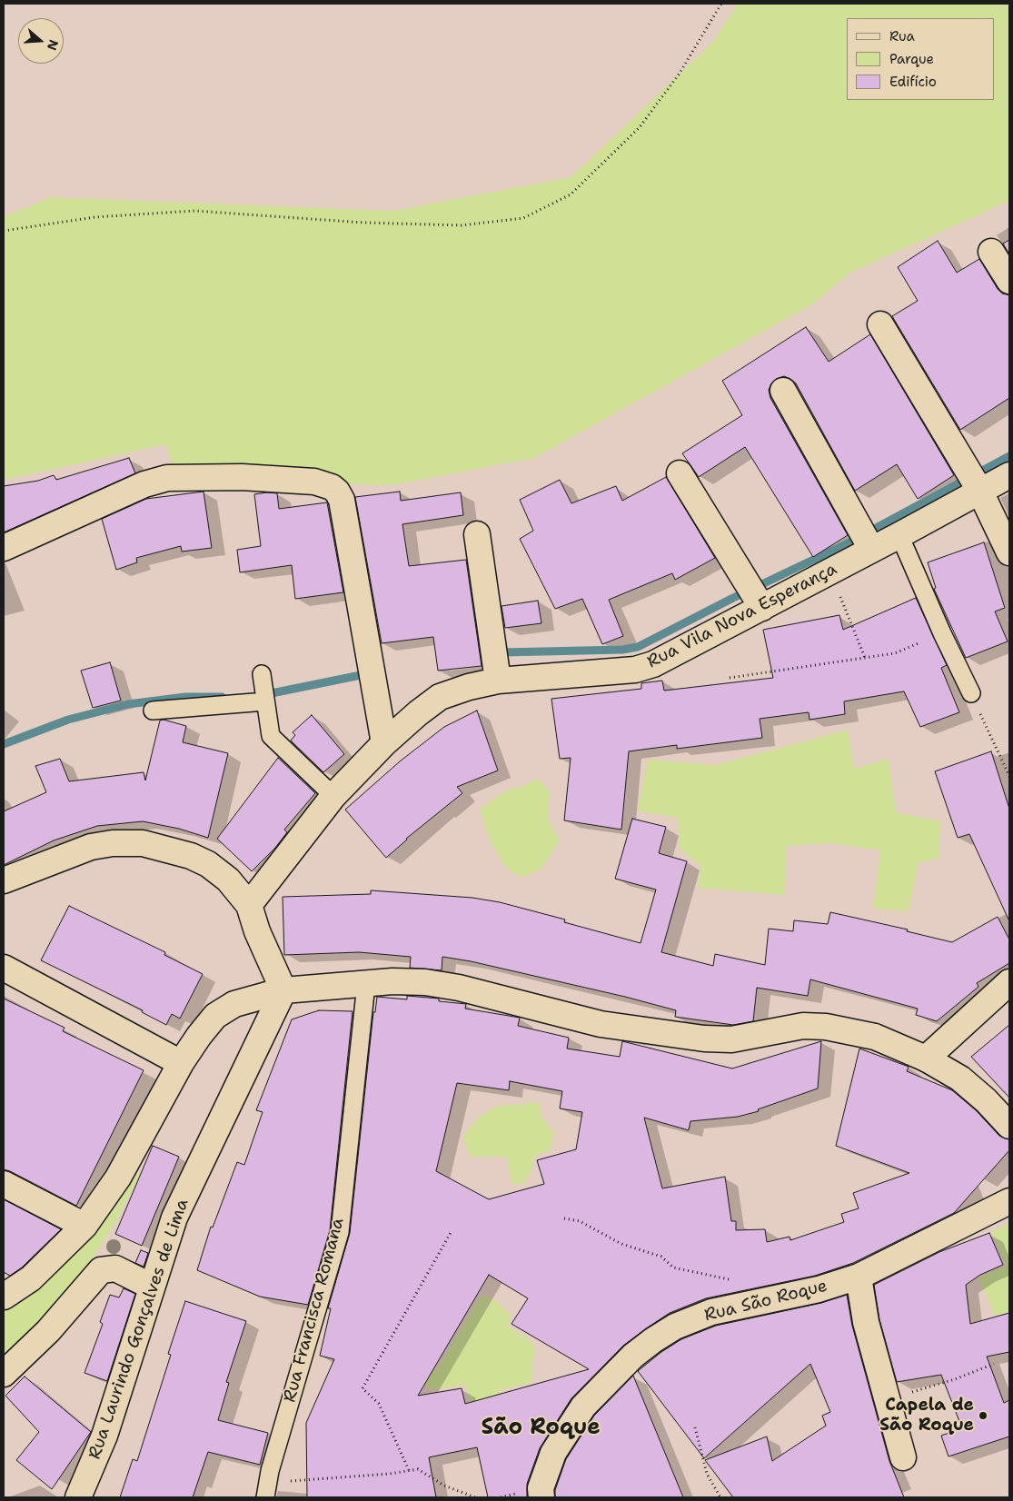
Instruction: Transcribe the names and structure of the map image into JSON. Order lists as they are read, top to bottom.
{
  "streets": {
    "street": ["Rua Vila Nova Esperança", "Rua São Roque", "Rua Laurindo Gonçalves de Lima"],
    "lane": ["Rua Francisca Romana"]
  },
  "districts": ["São Roque"],
  "places": ["Capela de São Roque"],
  "legend": ["Rua", "Parque", "Edifício"],
  "north": "right"
}
